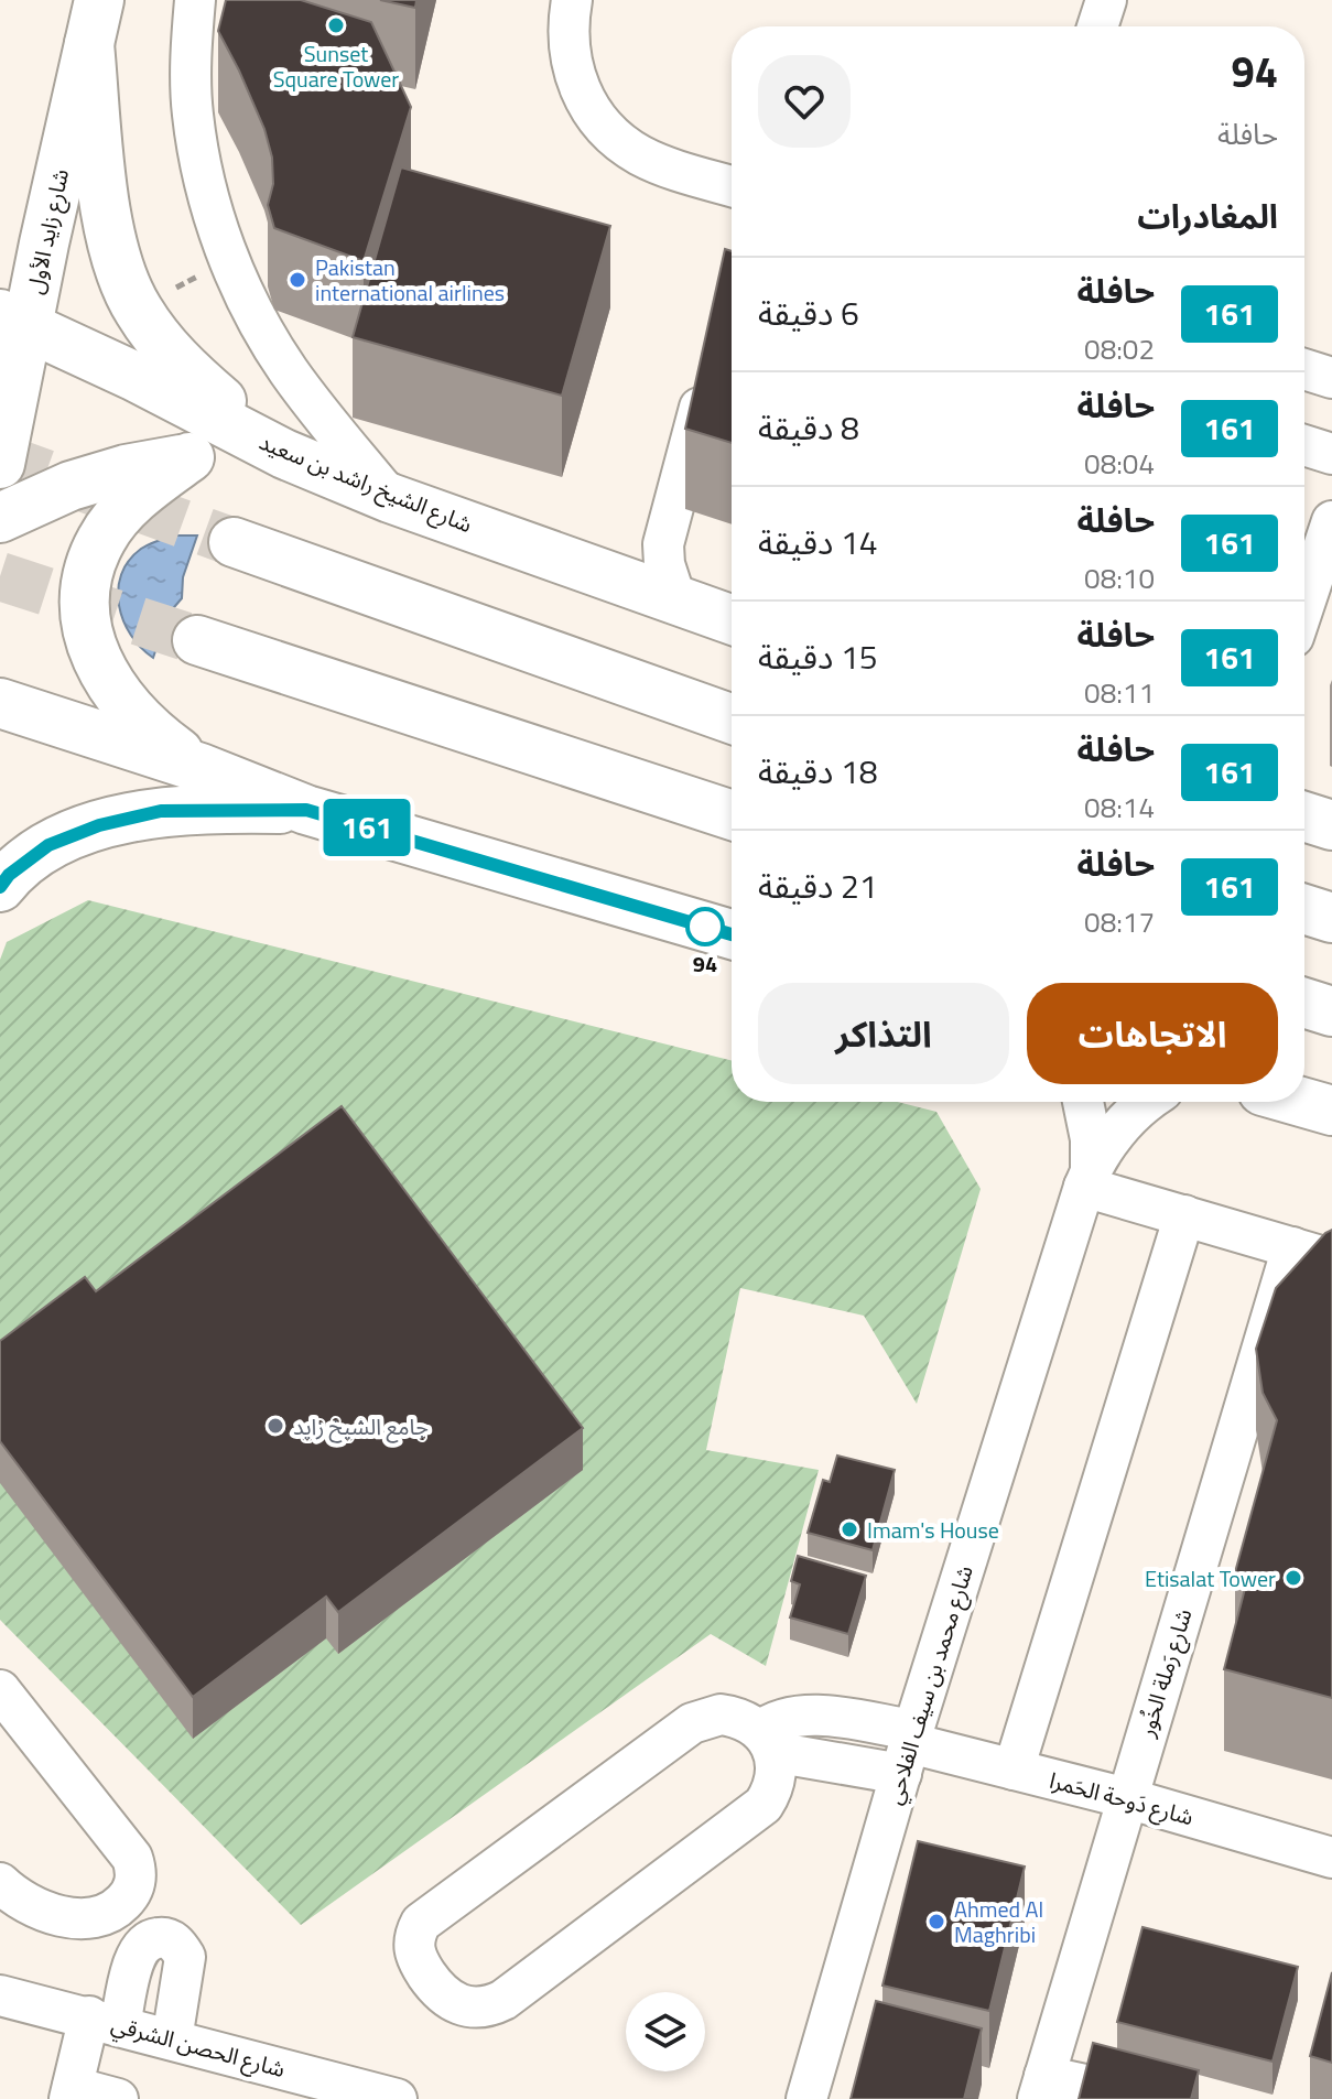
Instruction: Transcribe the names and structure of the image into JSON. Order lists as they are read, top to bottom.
{
  "streets": {
    "main road": ["شارع زايد الأول", "شارع الشيخ راشد بن سعيد"],
    "street": [
      "شارع رَملة الخُور",
      "شارع محمد بن سيف الفلاحي",
      "شارع دَوحة الحَمرا",
      "شارع الحصن الشرقي"
    ]
  },
  "crossings": [
    ["شارع زايد الأول", "شارع الشيخ راشد بن سعيد"],
    ["شارع رَملة الخُور", "شارع دَوحة الحَمرا"],
    ["شارع محمد بن سيف الفلاحي", "شارع دَوحة الحَمرا"]
  ],
  "places": [
    "Sunset Square Tower",
    "Pakistan international airlines",
    "94",
    "جامع الشيخ زايد",
    "Imam's House",
    "Etisalat Tower",
    "Ahmed Al Maghribi"
  ],
  "lines": ["bus line 161"],
  "page": {
    "on_map": "161",
    "heading": [
      ["94", "حافلة"],
      "المغادرات"
    ],
    "list": [
      {
        "mark": "161",
        "name": "حافلة",
        "note": "08:02",
        "value": "6 دقيقة"
      },
      {
        "mark": "161",
        "name": "حافلة",
        "note": "08:04",
        "value": "8 دقيقة"
      },
      {
        "mark": "161",
        "name": "حافلة",
        "note": "08:10",
        "value": "14 دقيقة"
      },
      {
        "mark": "161",
        "name": "حافلة",
        "note": "08:11",
        "value": "15 دقيقة"
      },
      {
        "mark": "161",
        "name": "حافلة",
        "note": "08:14",
        "value": "18 دقيقة"
      },
      {
        "mark": "161",
        "name": "حافلة",
        "note": "08:17",
        "value": "21 دقيقة"
      }
    ],
    "buttons": ["الاتجاهات", "التذاكر"]
  }
}
